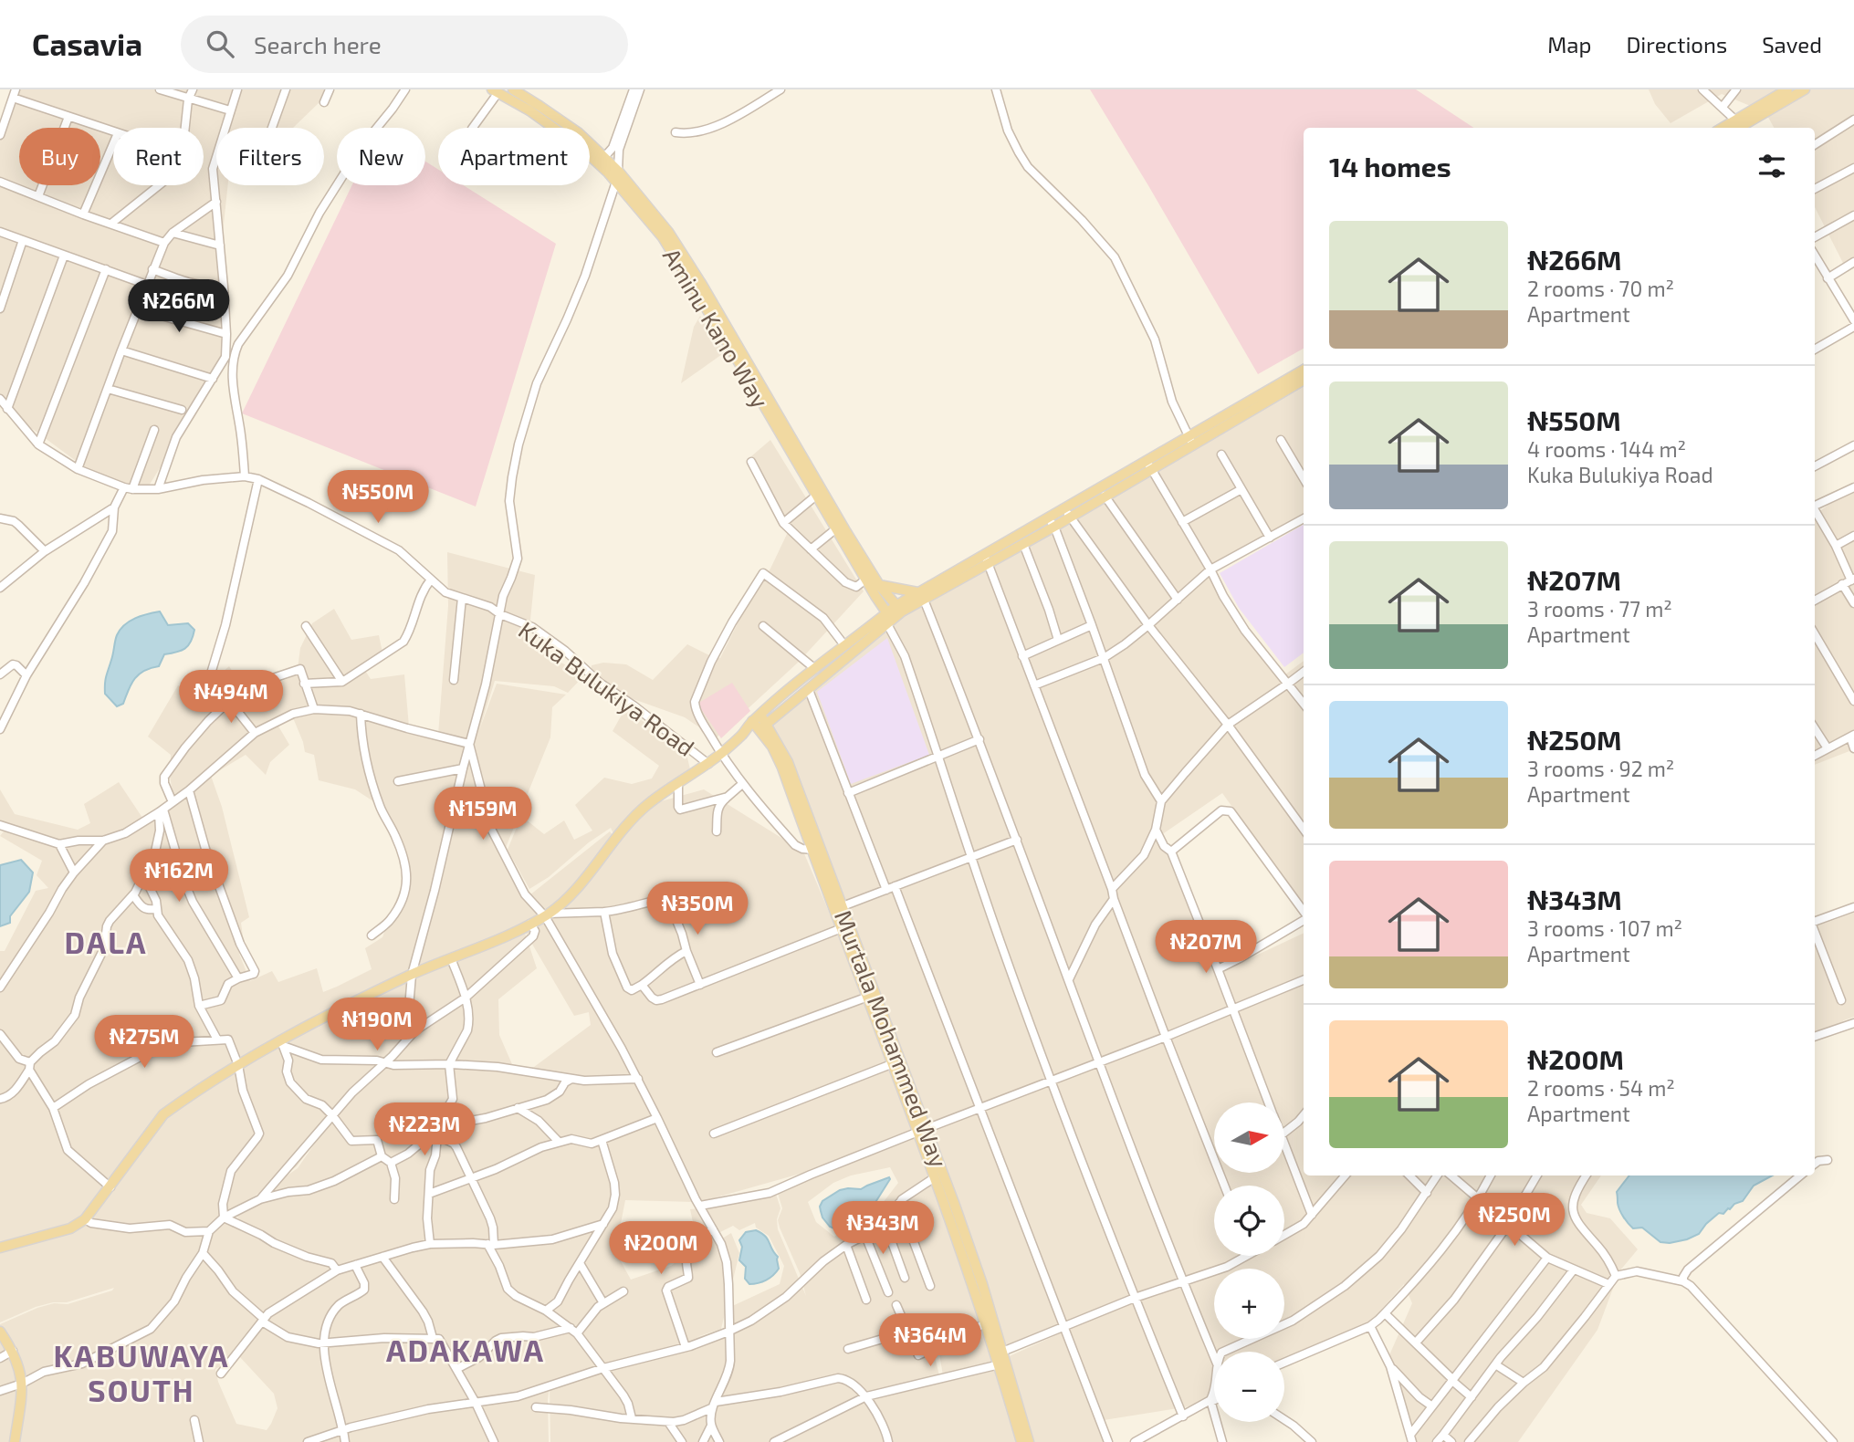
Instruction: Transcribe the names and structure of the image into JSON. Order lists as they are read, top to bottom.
{
  "streets": {
    "main road": ["Aminu Kano Way", "Murtala Mohammed Way"],
    "street": ["Kuka Bulukiya Road"]
  },
  "districts": ["DALA", "ADAKAWA", "KABUWAYA SOUTH"],
  "north": "right",
  "page": {
    "header": "Casavia",
    "search": "Search here",
    "nav": ["Map", "Directions", "Saved"],
    "chip": [
      "Buy",
      "Rent",
      "Filters",
      "New",
      "Apartment"
    ],
    "heading": "14 homes",
    "list": [
      {
        "name": "₦266M",
        "note": "2 rooms · 70 m² · Apartment"
      },
      {
        "name": "₦550M",
        "note": "4 rooms · 144 m² · Kuka Bulukiya Road"
      },
      {
        "name": "₦207M",
        "note": "3 rooms · 77 m² · Apartment"
      },
      {
        "name": "₦250M",
        "note": "3 rooms · 92 m² · Apartment"
      },
      {
        "name": "₦343M",
        "note": "3 rooms · 107 m² · Apartment"
      },
      {
        "name": "₦200M",
        "note": "2 rooms · 54 m² · Apartment"
      }
    ],
    "price": [
      "₦266M",
      "₦550M",
      "₦494M",
      "₦159M",
      "₦162M",
      "₦350M",
      "₦207M",
      "₦190M",
      "₦275M",
      "₦223M",
      "₦250M",
      "₦343M",
      "₦200M",
      "₦364M"
    ],
    "map_buttons": ["+", "−"]
  }
}
